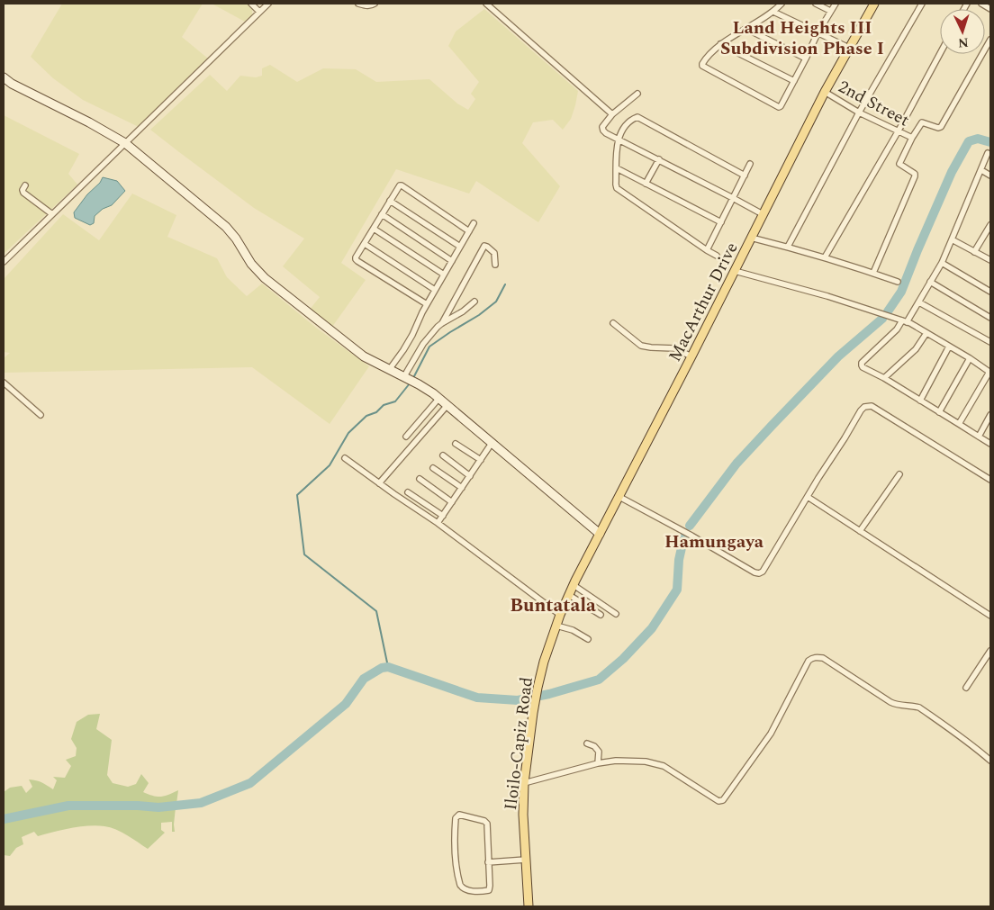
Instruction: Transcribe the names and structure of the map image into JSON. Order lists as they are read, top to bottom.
{
  "streets": {
    "main road": ["MacArthur Drive", "Iloilo-Capiz Road"],
    "street": ["2nd Street"]
  },
  "crossings": [
    ["2nd Street", "MacArthur Drive"],
    ["MacArthur Drive", "Iloilo-Capiz Road"]
  ],
  "districts": ["Land Heights III Subdivision Phase I", "Hamungaya", "Buntatala"],
  "north": "bottom"
}
